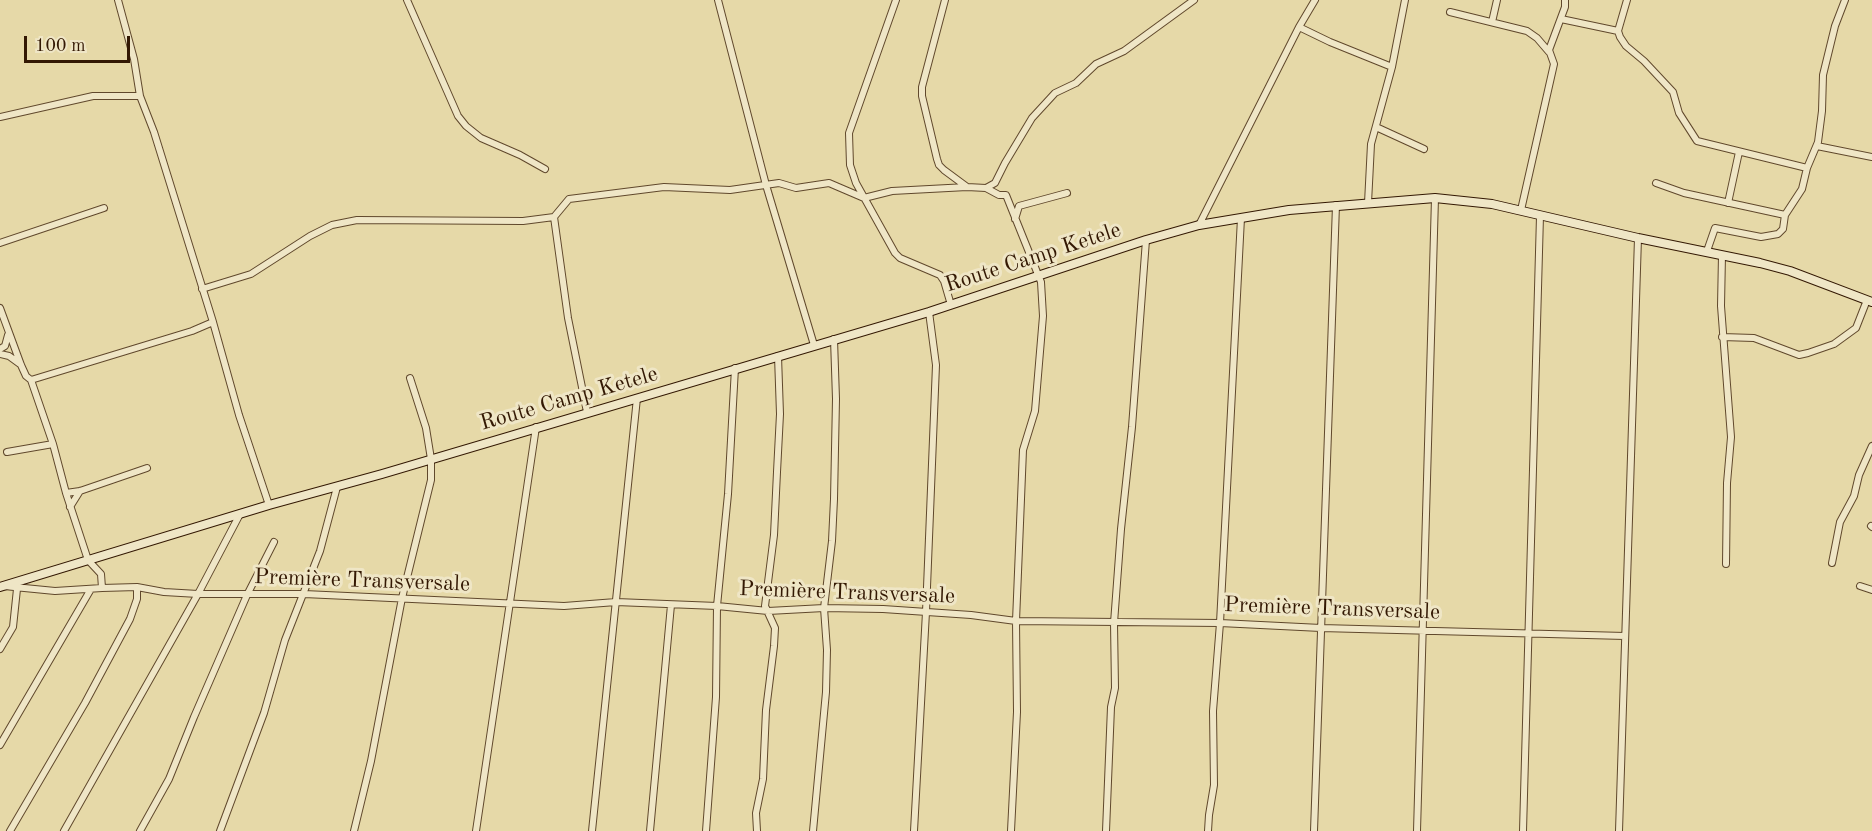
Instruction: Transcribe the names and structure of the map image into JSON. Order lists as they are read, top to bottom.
{
  "streets": {
    "street": ["Route Camp Ketele", "Première Transversale"]
  },
  "crossings": [
    ["Route Camp Ketele", "Première Transversale"]
  ],
  "scale_bar": "100 m"
}
